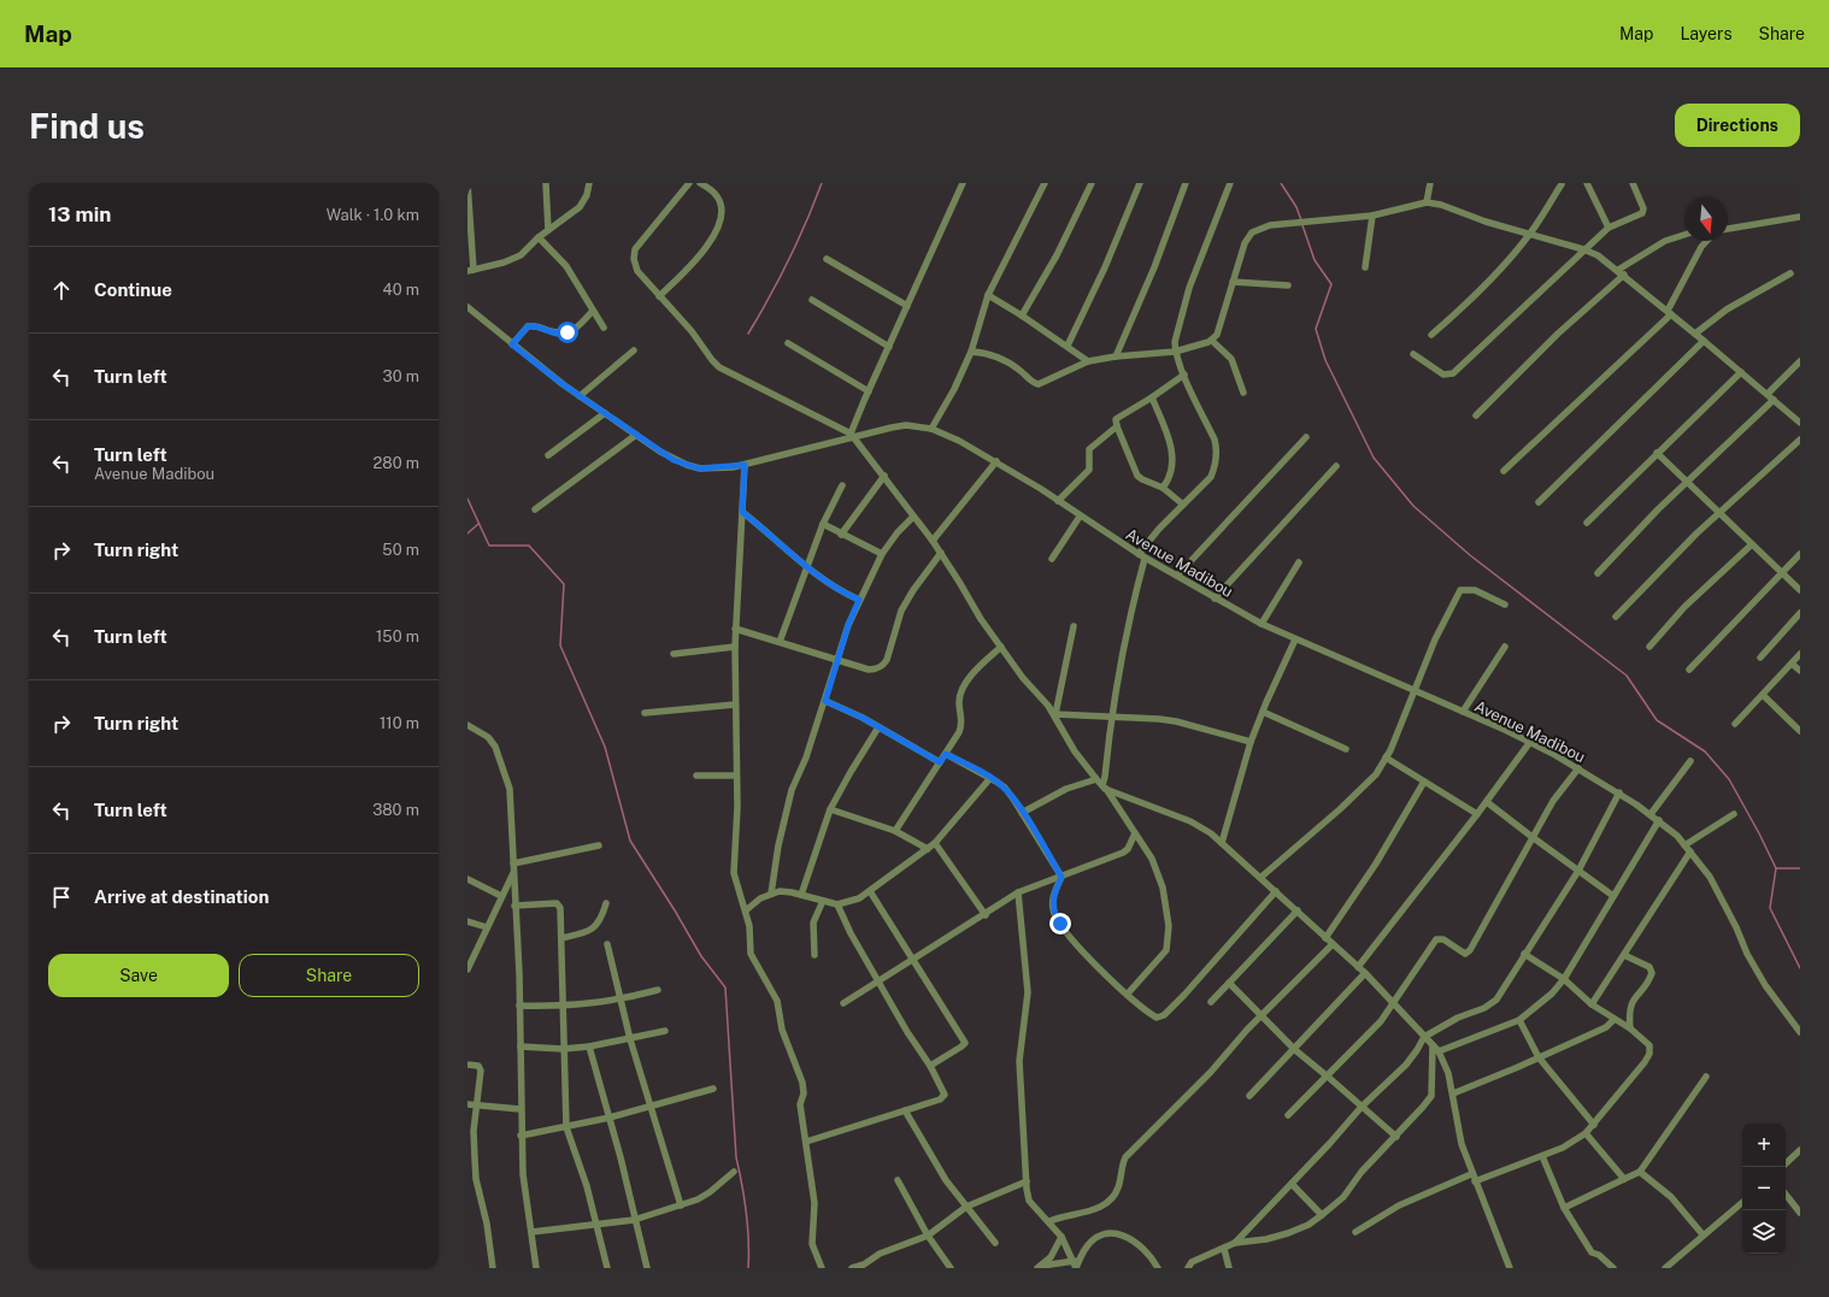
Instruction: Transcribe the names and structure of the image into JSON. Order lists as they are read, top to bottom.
{
  "streets": {
    "street": ["Avenue Madibou"]
  },
  "north": "bottom",
  "page": {
    "header": "Map",
    "nav": ["Map", "Layers", "Share"],
    "buttons": [
      "Directions",
      ["Save", "Share"]
    ],
    "title": "Find us",
    "heading": ["13 min", "Walk · 1.0 km"],
    "list": [
      ["Continue", "40 m"],
      ["Turn left", "30 m"],
      ["Turn left", "Avenue Madibou", "280 m"],
      ["Turn right", "50 m"],
      ["Turn left", "150 m"],
      ["Turn right", "110 m"],
      ["Turn left", "380 m"],
      "Arrive at destination"
    ],
    "map_buttons": ["+", "−"]
  }
}
